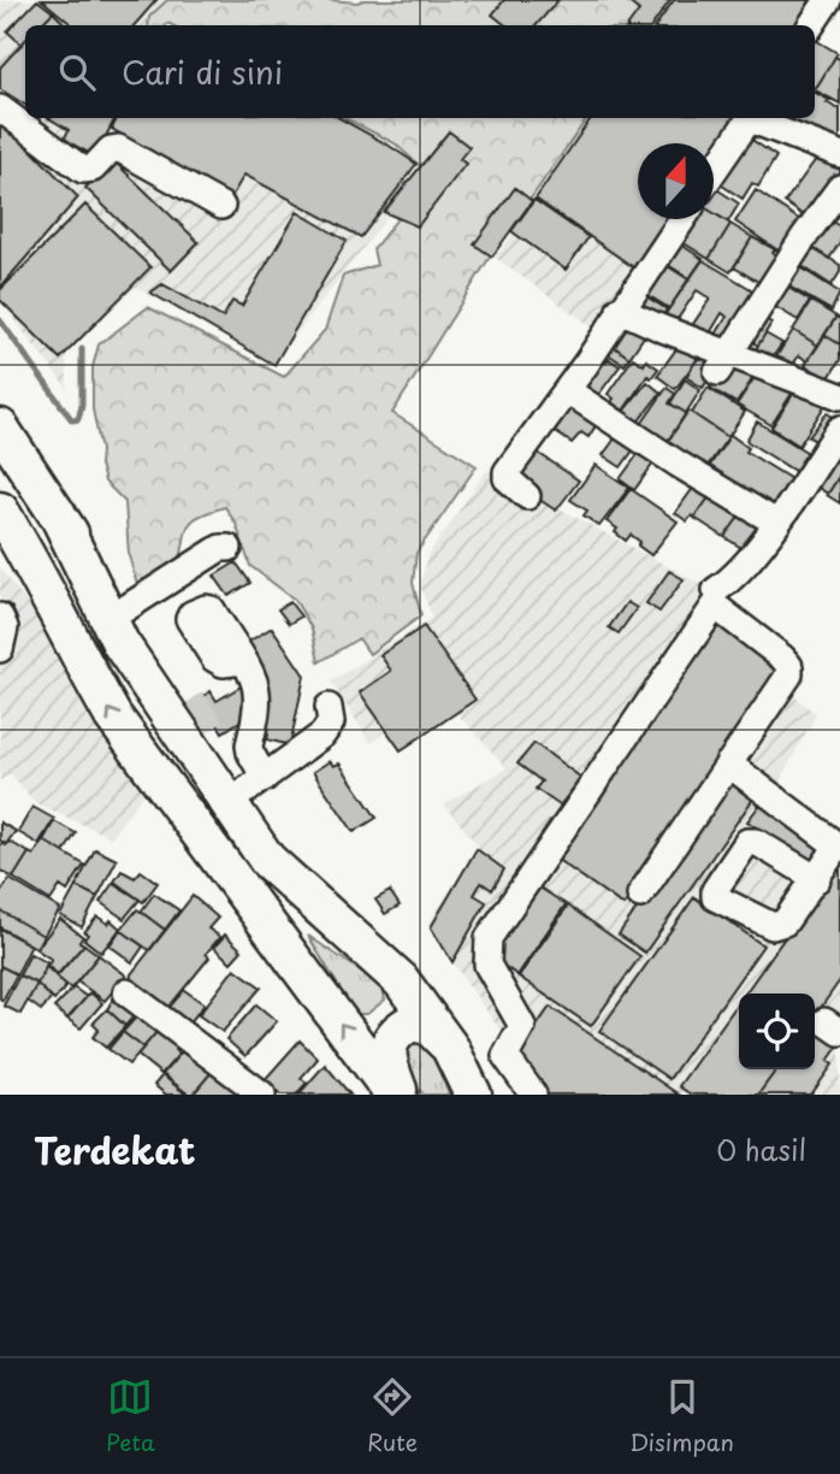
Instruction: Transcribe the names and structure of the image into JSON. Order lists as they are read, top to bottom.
{
  "north": "top",
  "page": {
    "search": "Cari di sini",
    "heading": ["Terdekat", "0 hasil"],
    "nav": ["Peta", "Rute", "Disimpan"]
  }
}
